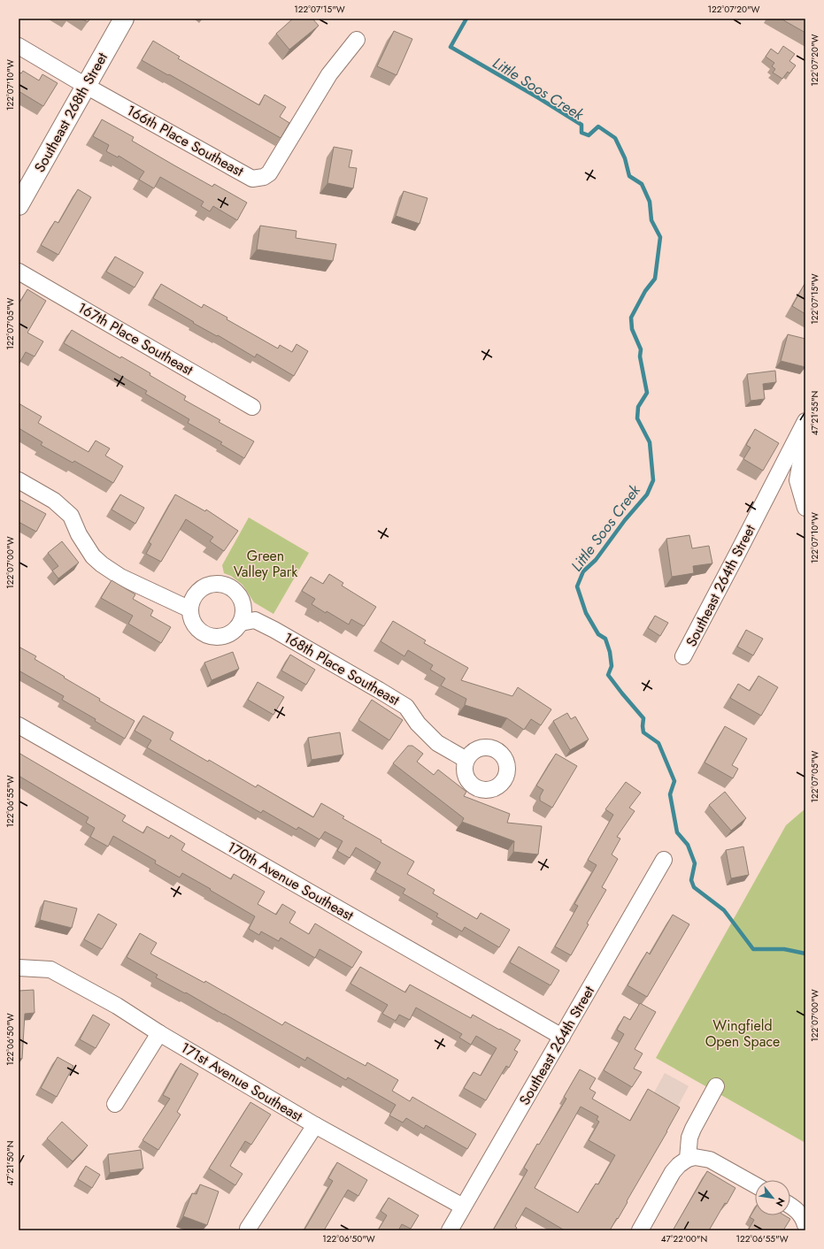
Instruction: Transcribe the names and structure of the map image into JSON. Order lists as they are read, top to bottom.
{
  "streets": {
    "street": [
      "Southeast 268th Street",
      "166th Place Southeast",
      "167th Place Southeast",
      "Southeast 264th Street",
      "168th Place Southeast",
      "170th Avenue Southeast",
      "171st Avenue Southeast"
    ]
  },
  "crossings": [
    ["Southeast 268th Street", "166th Place Southeast"],
    ["Southeast 264th Street", "170th Avenue Southeast"],
    ["Southeast 264th Street", "171st Avenue Southeast"]
  ],
  "water": ["Little Soos Creek"],
  "parks": ["Green Valley Park", "Wingfield Open Space"],
  "north": "bottom right",
  "coordinates": [
    "122°07'15\"W",
    "122°07'20\"W",
    "122°07'10\"W",
    "122°07'05\"W",
    "47°21'55\"N",
    "122°07'00\"W",
    "122°06'55\"W",
    "122°06'50\"W",
    "47°21'50\"N",
    "47°22'00\"N"
  ]
}
